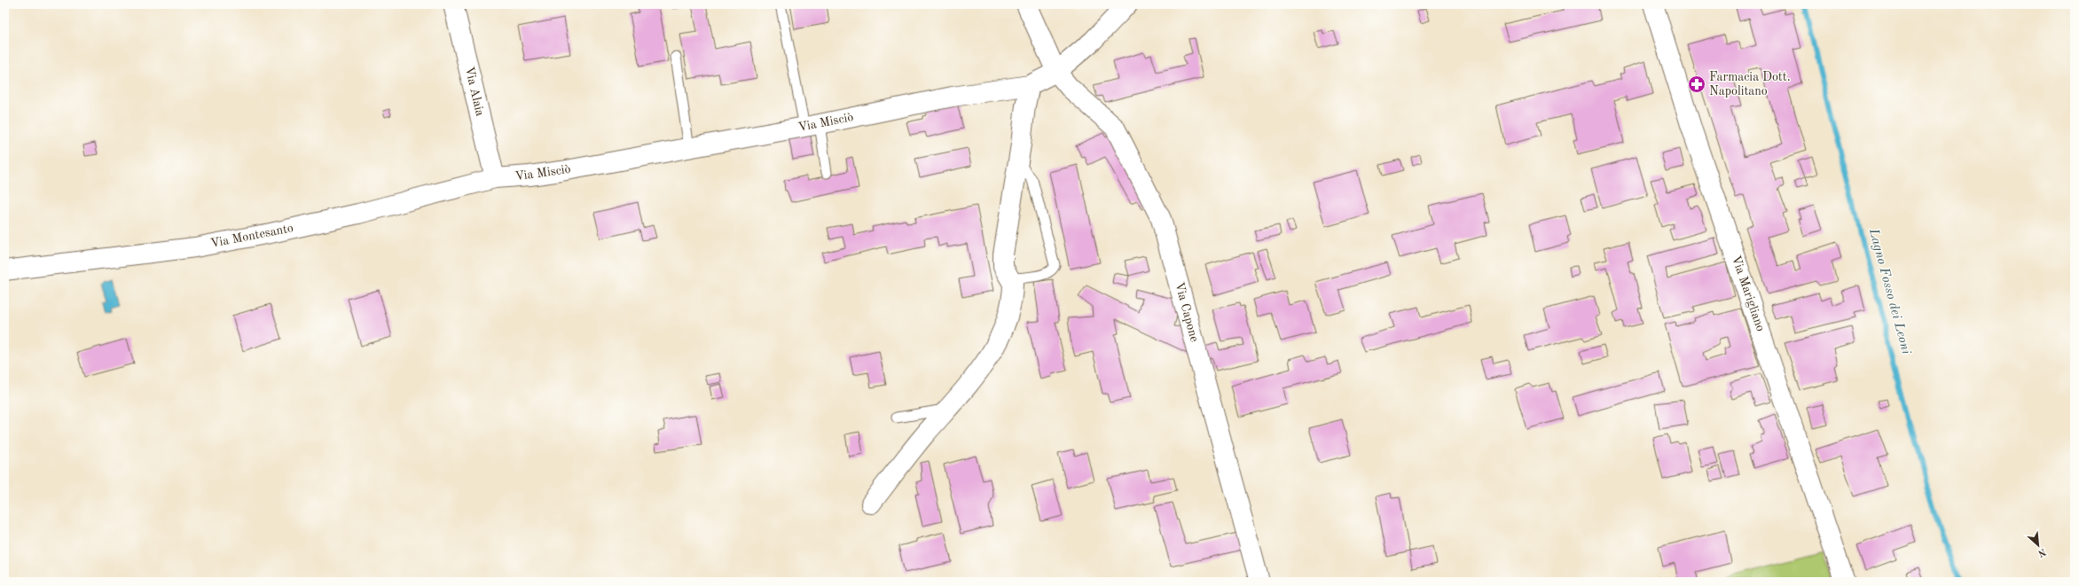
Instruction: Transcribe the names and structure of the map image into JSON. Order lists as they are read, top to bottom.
{
  "streets": {
    "street": [
      "Via Alaia",
      "Via Misciò",
      "Via Montesanto",
      "Via Marigliano",
      "Via Capone"
    ]
  },
  "crossings": [
    ["Via Alaia", "Via Misciò"],
    ["Via Alaia", "Via Montesanto"],
    ["Via Misciò", "Via Montesanto"],
    ["Via Misciò", "Via Capone"]
  ],
  "water": ["Lagno Fosso dei Leoni"],
  "places": {
    "pharmacy": ["Farmacia Dott. Napolitano"]
  },
  "north": "bottom right"
}
